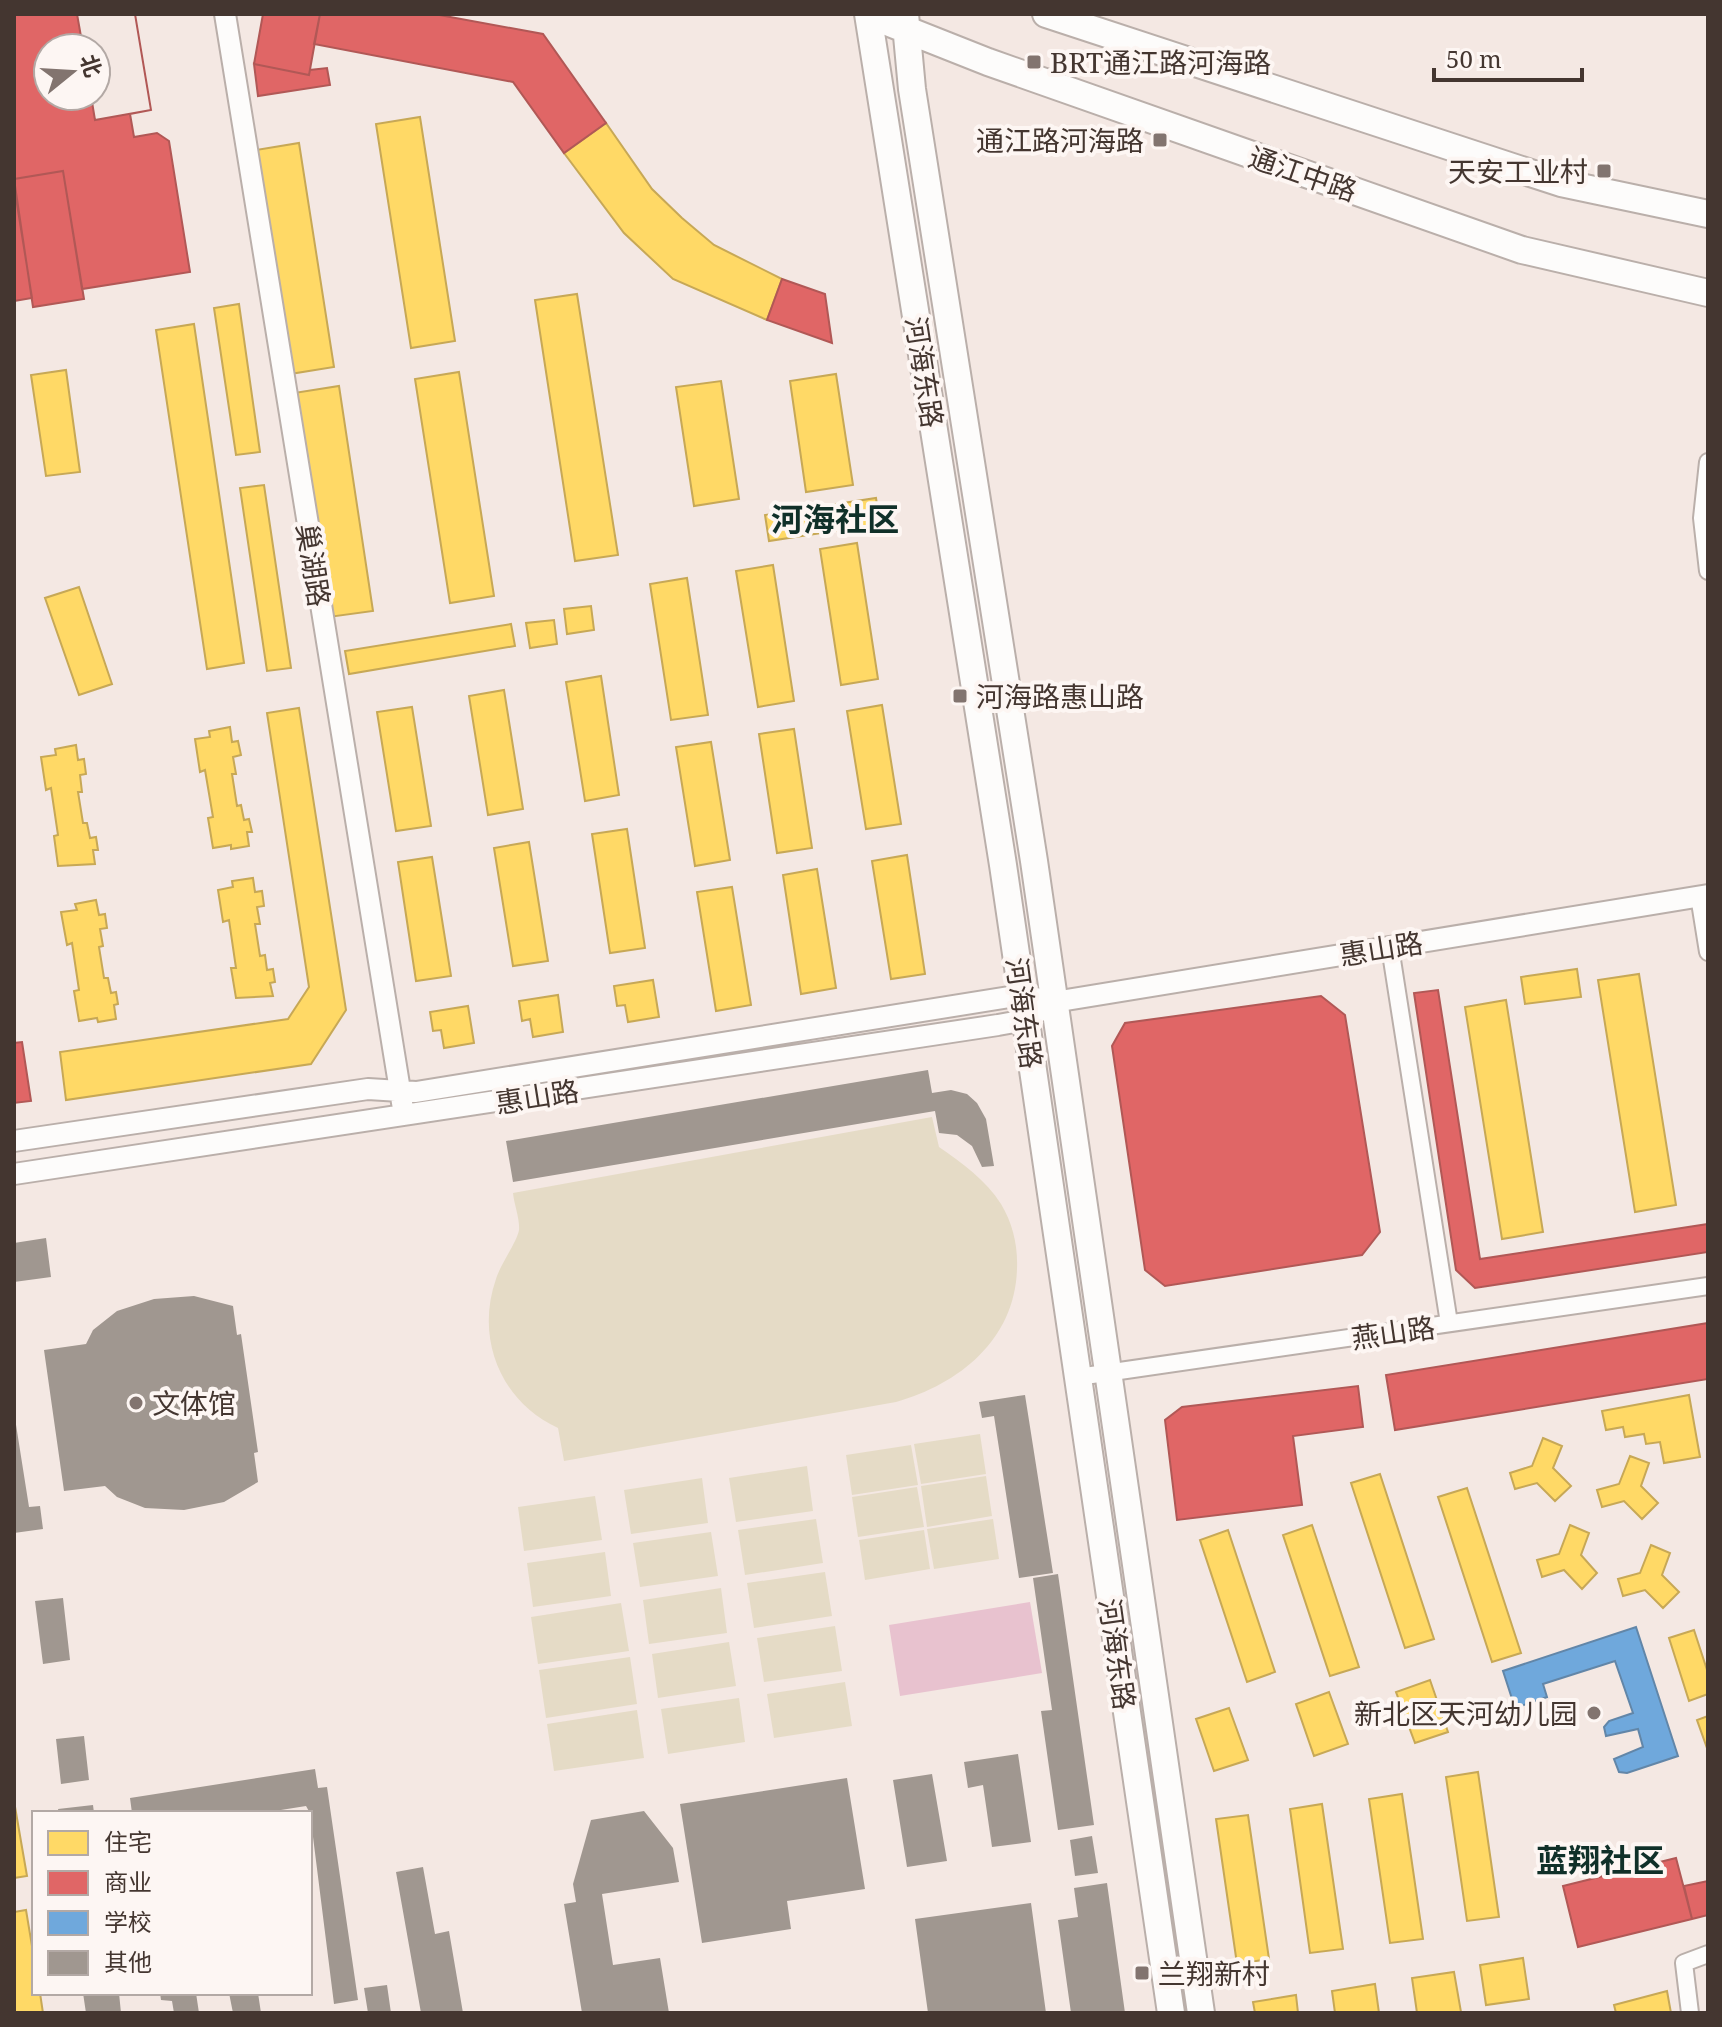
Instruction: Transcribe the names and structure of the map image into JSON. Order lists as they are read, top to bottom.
{
  "streets": {
    "main road": ["通江中路", "河海东路"],
    "street": ["巢湖路", "惠山路", "燕山路"]
  },
  "crossings": [
    ["通江中路", "河海东路"],
    ["河海东路", "惠山路"],
    ["河海东路", "燕山路"],
    ["巢湖路", "惠山路"]
  ],
  "districts": ["河海社区", "蓝翔社区"],
  "places": {
    "transit": [
      "BRT通江路河海路",
      "通江路河海路",
      "天安工业村",
      "河海路惠山路",
      "兰翔新村"
    ],
    "other": ["文体馆", "新北区天河幼儿园"]
  },
  "legend": [
    "住宅",
    "商业",
    "学校",
    "其他"
  ],
  "scale_bar": "50 m",
  "north": "right"
}
